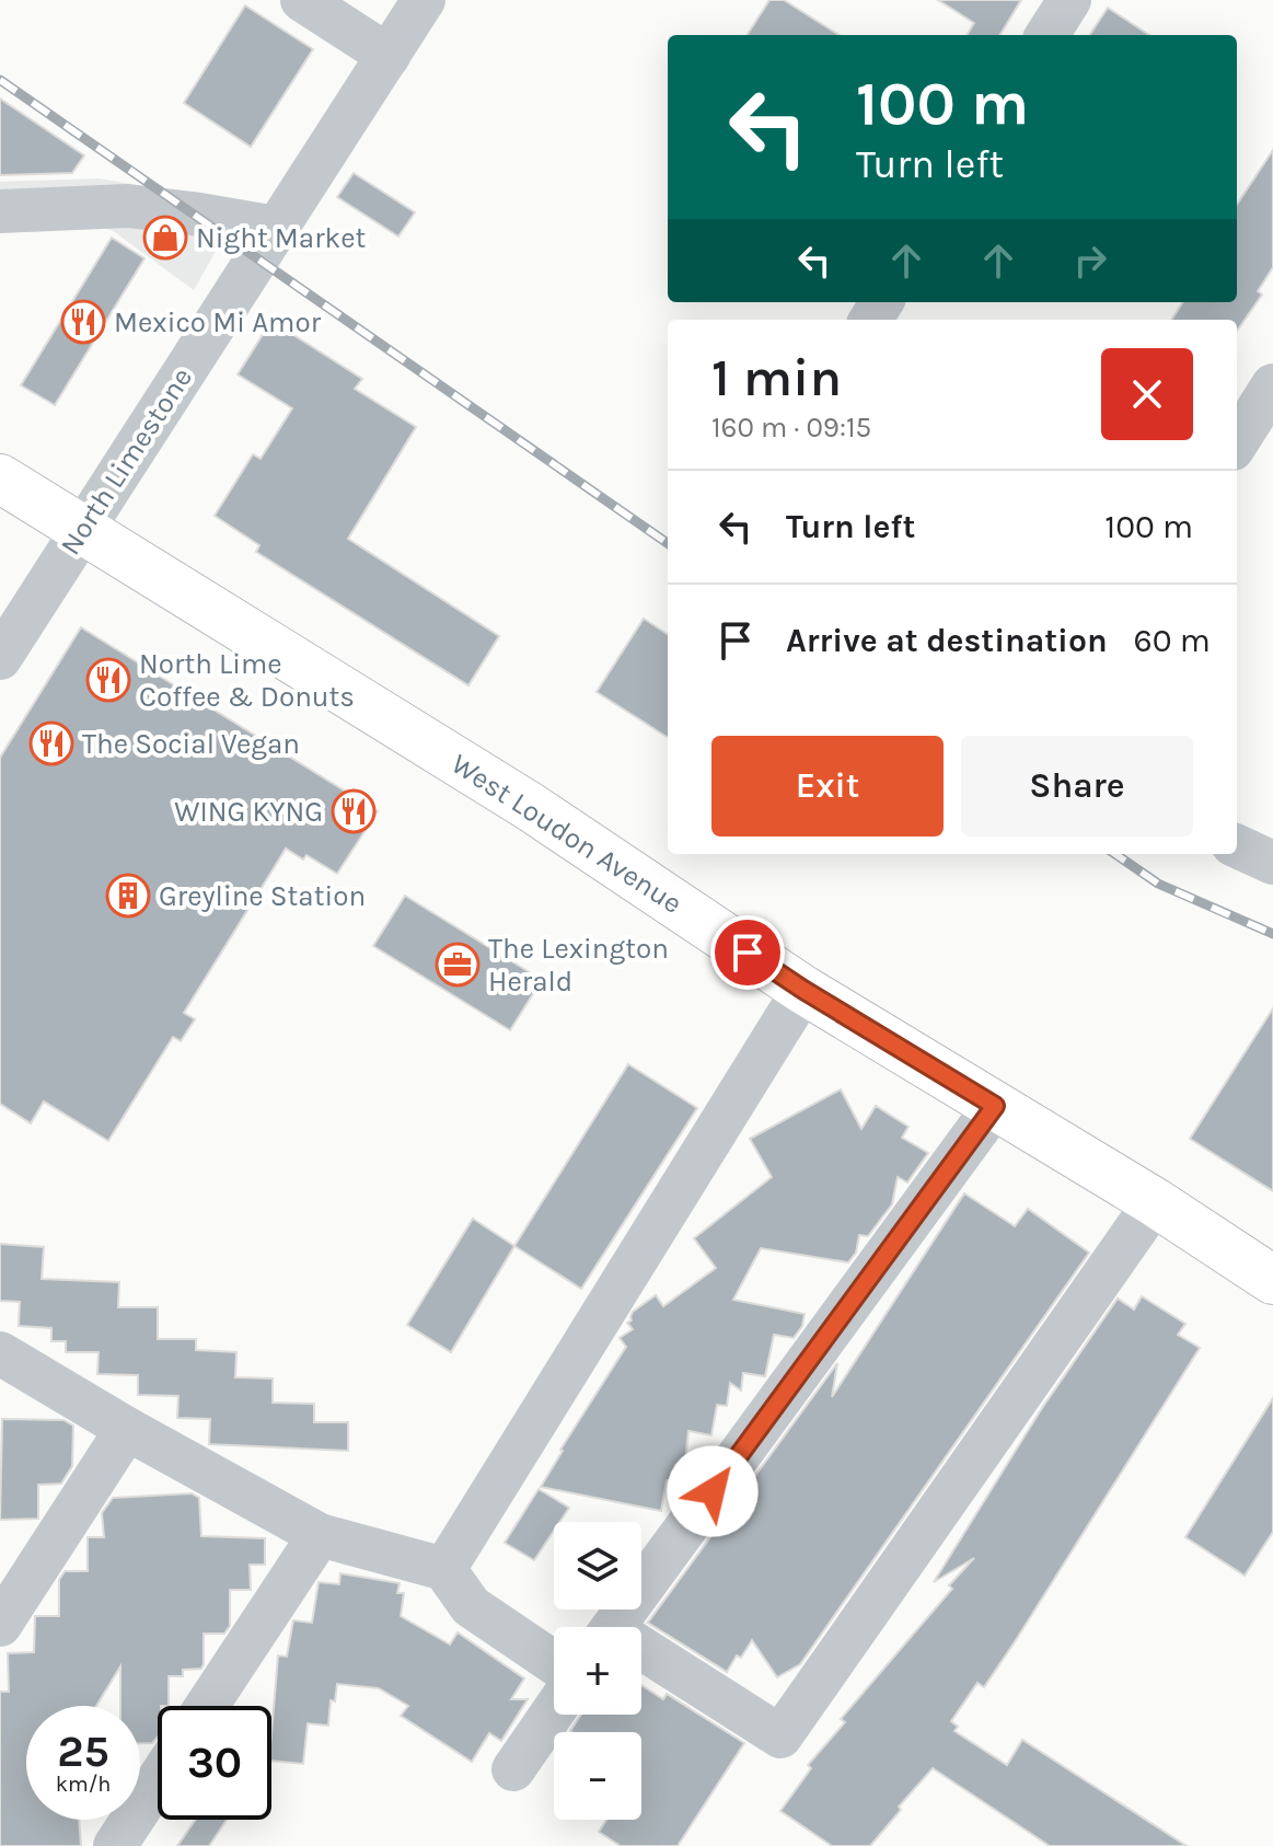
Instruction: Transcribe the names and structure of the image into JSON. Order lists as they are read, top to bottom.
{
  "streets": {
    "main road": ["West Loudon Avenue"],
    "street": ["North Limestone"]
  },
  "crossings": [
    ["North Limestone", "West Loudon Avenue"]
  ],
  "places": {
    "shop": ["Night Market"],
    "restaurant": [
      "Mexico Mi Amor",
      "North Lime Coffee & Donuts",
      "The Social Vegan",
      "WING KYNG"
    ],
    "building": ["Greyline Station"],
    "office": ["The Lexington Herald"]
  },
  "page": {
    "turn": ["100 m", "Turn left"],
    "heading": ["1 min", "160 m · 09:15"],
    "list": [
      {
        "name": "Turn left",
        "value": "100 m"
      },
      {
        "name": "Arrive at destination",
        "value": "60 m"
      }
    ],
    "buttons": ["Exit", "Share"],
    "map_buttons": ["+", "−"],
    "speed": "25 km/h",
    "limit": "30"
  }
}
